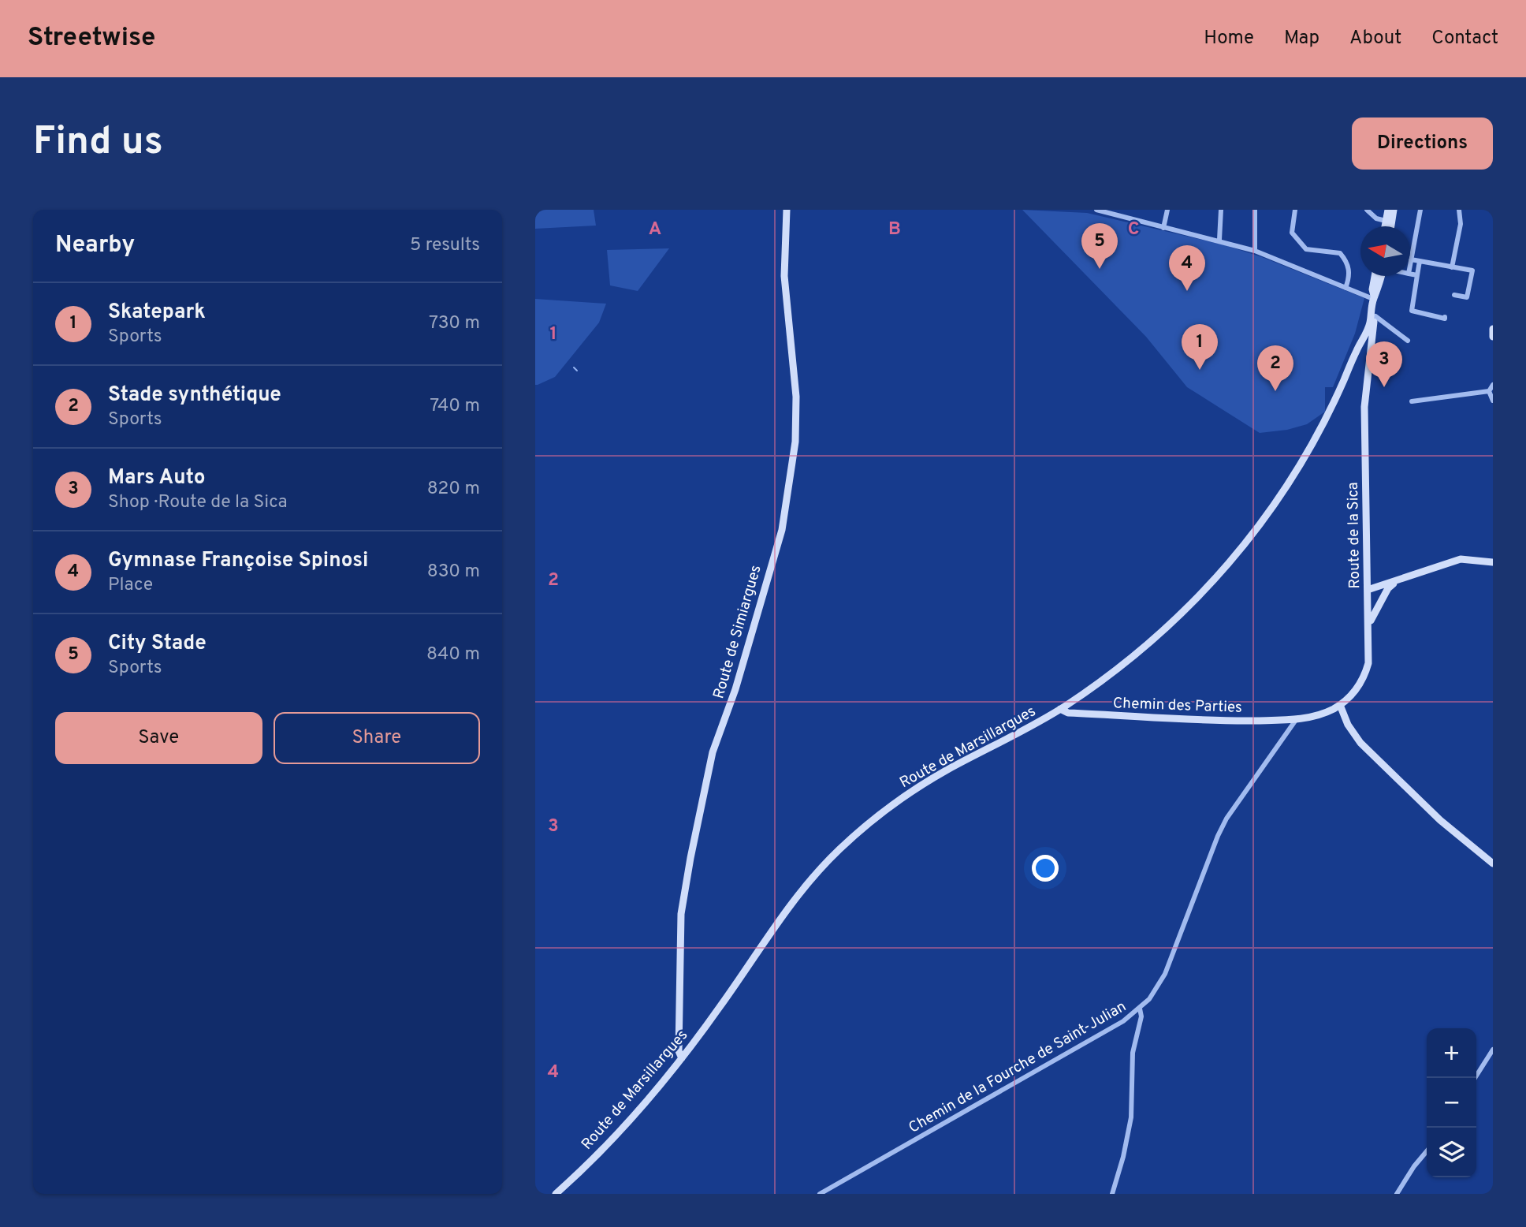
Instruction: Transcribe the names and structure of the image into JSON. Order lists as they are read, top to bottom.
{
  "streets": {
    "street": [
      "Route de la Sica",
      "Route de Simiargues",
      "Chemin des Parties",
      "Route de Marsillargues",
      "Chemin de la Fourche de Saint-Julian"
    ]
  },
  "crossings": [
    ["Route de la Sica", "Chemin des Parties"],
    ["Route de la Sica", "Route de Marsillargues"],
    ["Route de la Sica", "Chemin de la Fourche de Saint-Julian"],
    ["Route de Simiargues", "Route de Marsillargues"],
    ["Chemin des Parties", "Route de Marsillargues"],
    ["Chemin des Parties", "Chemin de la Fourche de Saint-Julian"]
  ],
  "north": "left",
  "page": {
    "header": "Streetwise",
    "nav": [
      "Home",
      "Map",
      "About",
      "Contact"
    ],
    "buttons": [
      "Directions",
      ["Save", "Share"]
    ],
    "title": "Find us",
    "heading": ["Nearby", "5 results"],
    "pins": [
      "5",
      "4",
      "1",
      "3",
      "2"
    ],
    "list": [
      {
        "mark": "1",
        "name": "Skatepark",
        "note": "Sports",
        "value": "730 m"
      },
      {
        "mark": "2",
        "name": "Stade synthétique",
        "note": "Sports",
        "value": "740 m"
      },
      {
        "mark": "3",
        "name": "Mars Auto",
        "note": "Shop · Route de la Sica",
        "value": "820 m"
      },
      {
        "mark": "4",
        "name": "Gymnase Françoise Spinosi",
        "note": "Place",
        "value": "830 m"
      },
      {
        "mark": "5",
        "name": "City Stade",
        "note": "Sports",
        "value": "840 m"
      }
    ],
    "map_buttons": ["+", "−"]
  },
  "grid": {
    "columns": ["A", "B", "C"],
    "rows": [
      "1",
      "2",
      "3",
      "4"
    ]
  }
}
